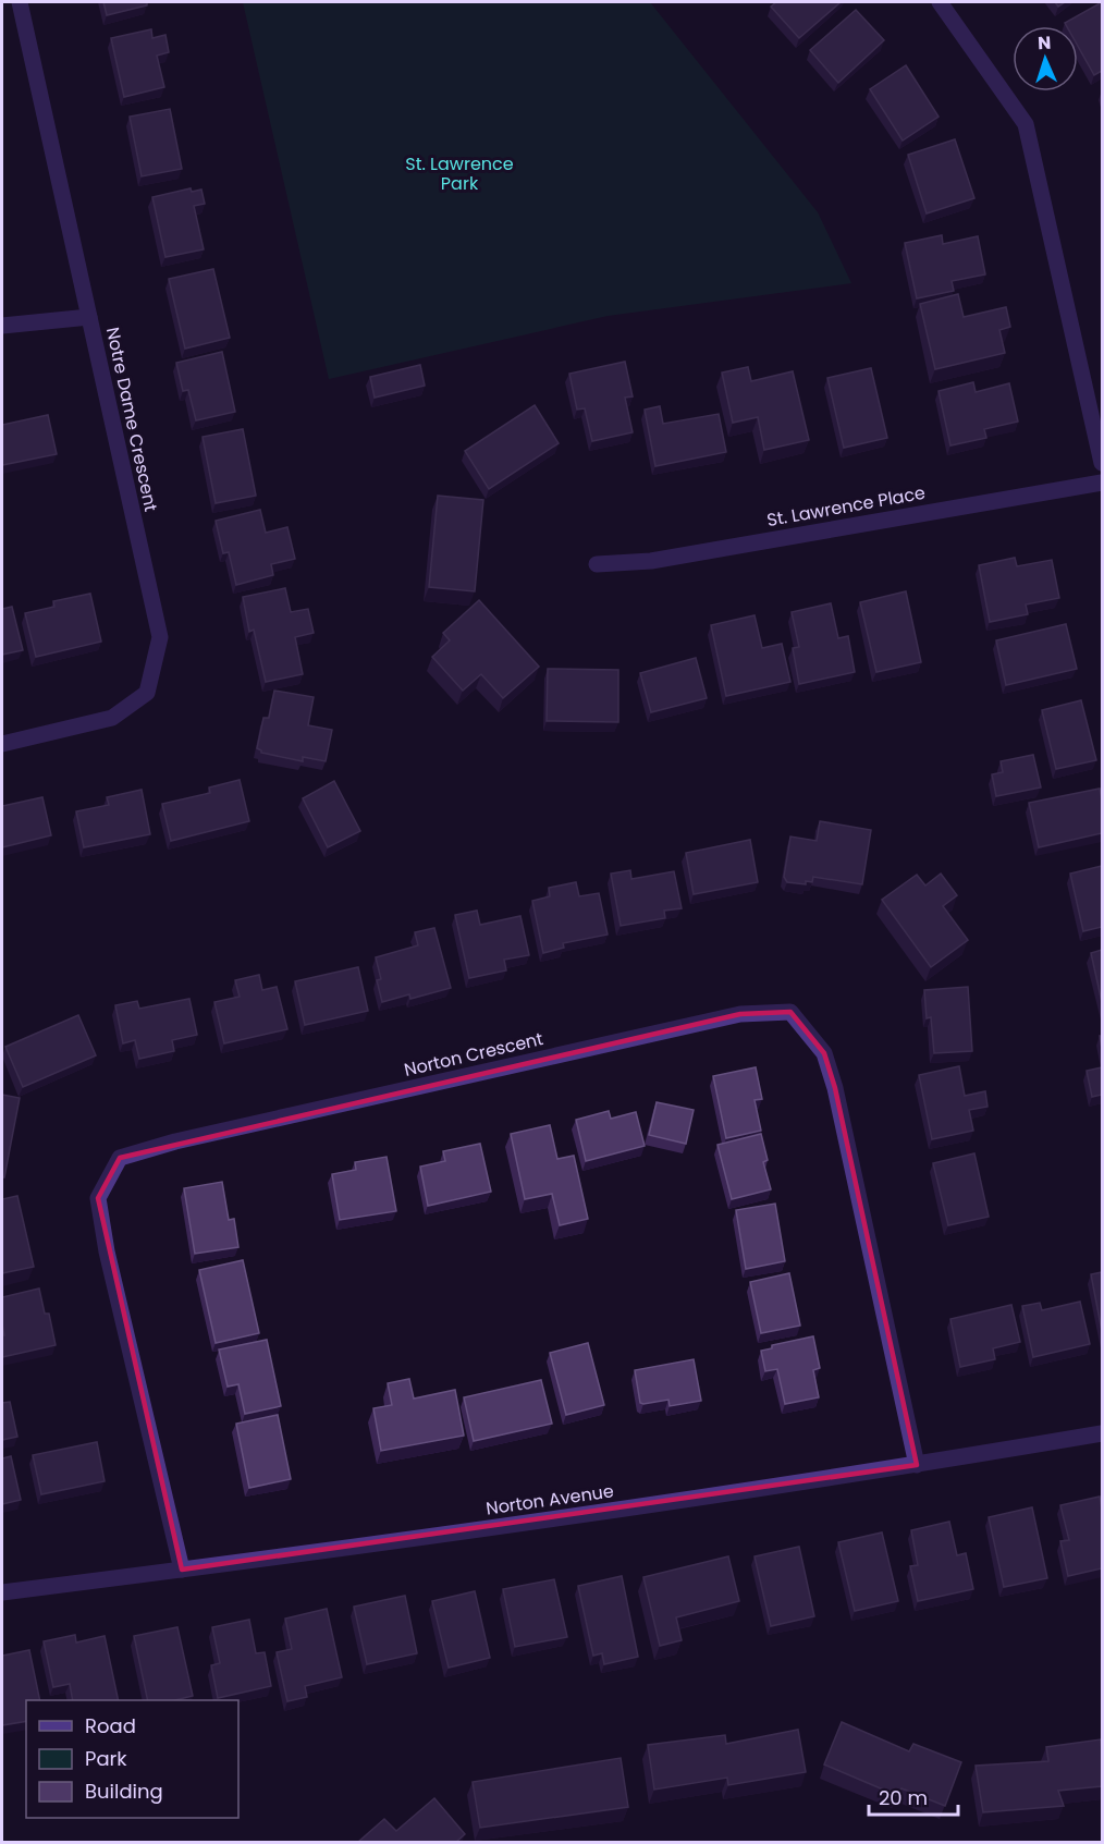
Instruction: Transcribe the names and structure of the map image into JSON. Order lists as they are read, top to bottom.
{
  "streets": {
    "street": [
      "Notre Dame Crescent",
      "St. Lawrence Place",
      "Norton Crescent",
      "Norton Avenue"
    ]
  },
  "crossings": [
    ["Norton Crescent", "Norton Avenue"]
  ],
  "parks": ["St. Lawrence Park"],
  "legend": ["Road", "Park", "Building"],
  "scale_bar": "20 m",
  "north": "top"
}
